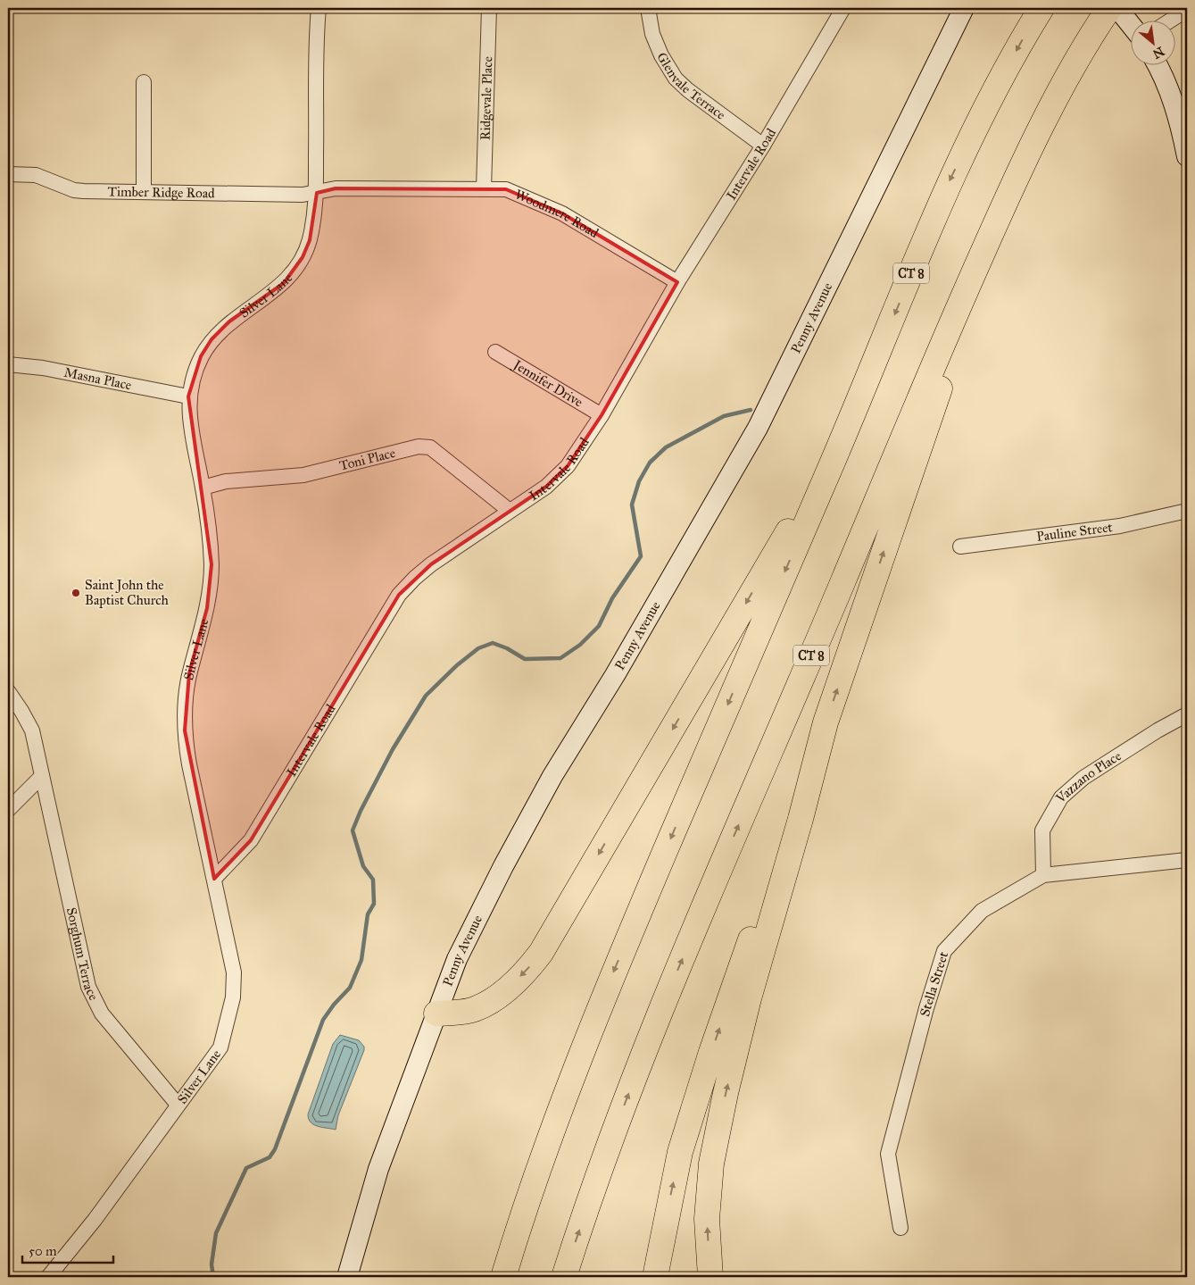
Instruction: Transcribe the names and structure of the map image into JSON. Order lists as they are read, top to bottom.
{
  "streets": {
    "highway": ["CT 8"],
    "main road": ["Penny Avenue"],
    "street": [
      "Glenvale Terrace",
      "Ridgevale Place",
      "Intervale Road",
      "Timber Ridge Road",
      "Woodmere Road",
      "Silver Lane",
      "Masna Place",
      "Jennifer Drive",
      "Toni Place",
      "Pauline Street",
      "Vazzano Place",
      "Sorghum Terrace",
      "Stella Street"
    ]
  },
  "crossings": [
    ["Glenvale Terrace", "Intervale Road"],
    ["Ridgevale Place", "Woodmere Road"],
    ["Intervale Road", "Woodmere Road"],
    ["Intervale Road", "Silver Lane"],
    ["Intervale Road", "Jennifer Drive"],
    ["Intervale Road", "Toni Place"],
    ["Timber Ridge Road", "Woodmere Road"],
    ["Timber Ridge Road", "Silver Lane"],
    ["Woodmere Road", "Silver Lane"],
    ["Silver Lane", "Masna Place"],
    ["Silver Lane", "Toni Place"],
    ["Silver Lane", "Sorghum Terrace"],
    ["Vazzano Place", "Stella Street"]
  ],
  "places": ["Saint John the Baptist Church"],
  "scale_bar": "50 m",
  "north": "bottom right"
}
